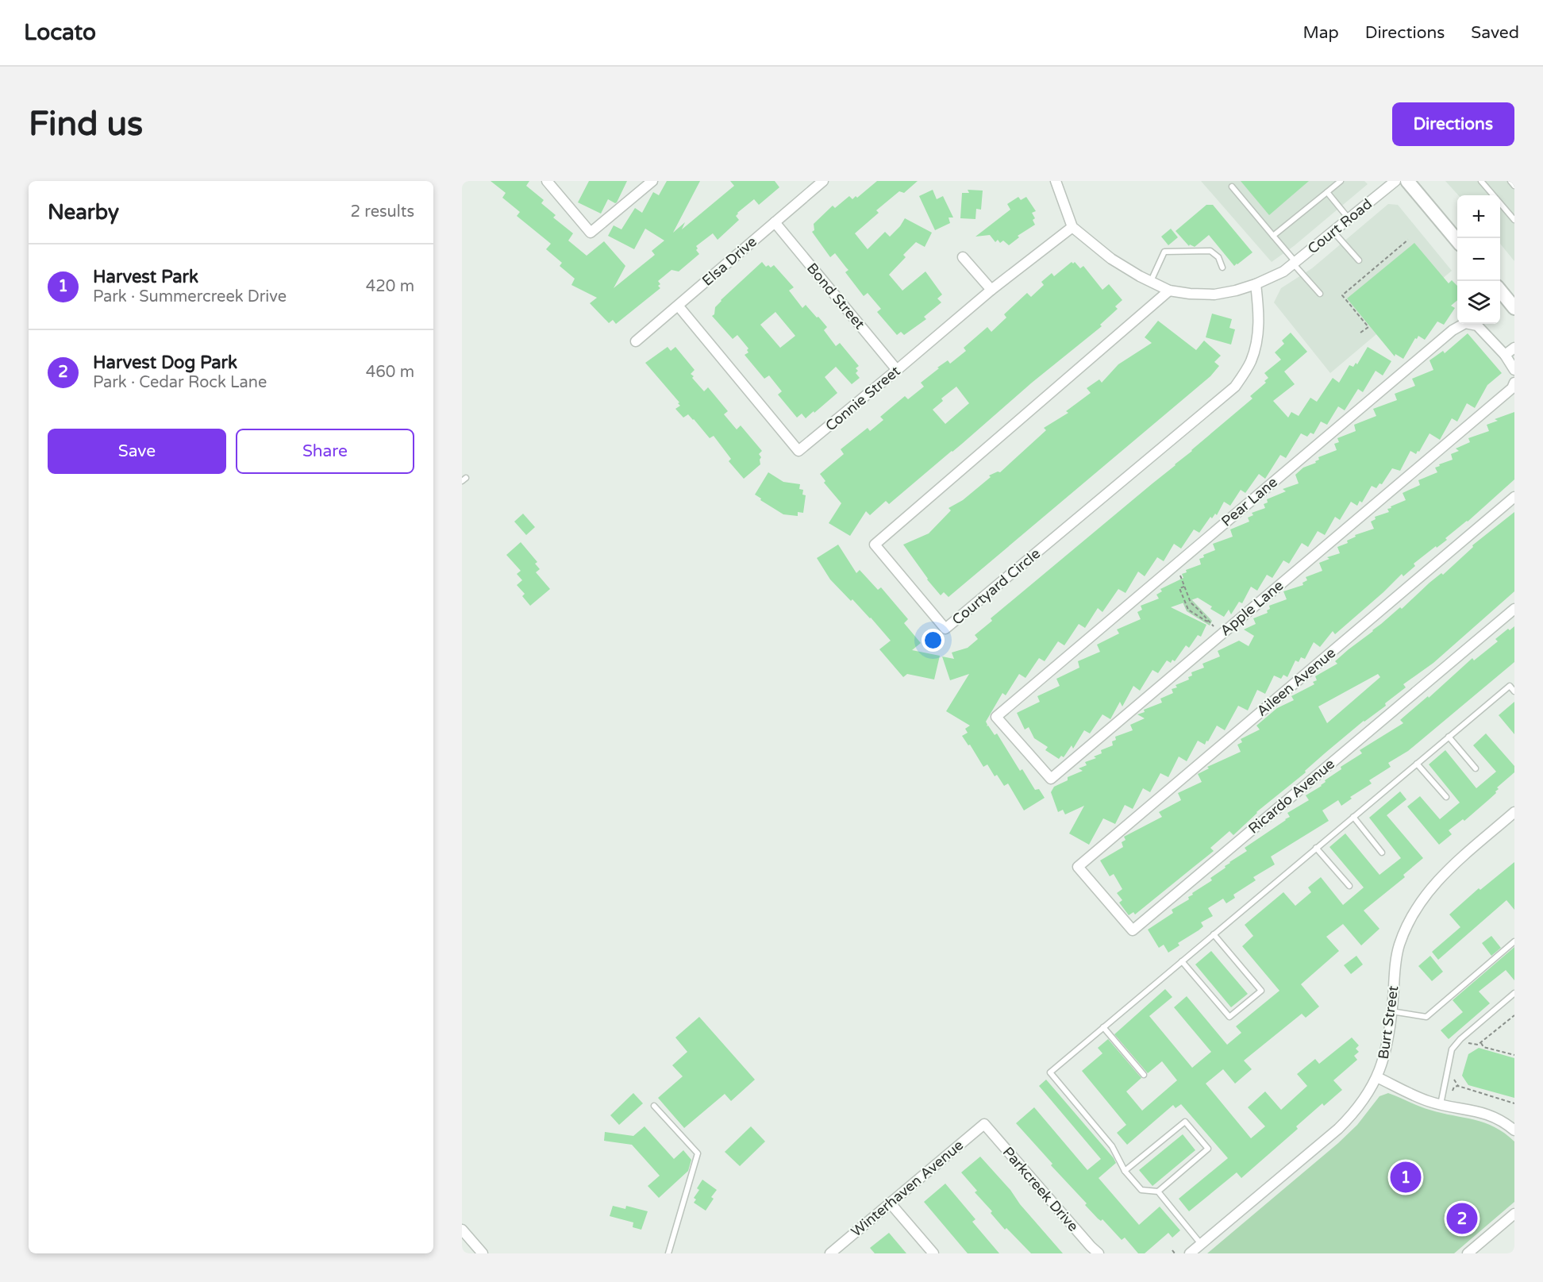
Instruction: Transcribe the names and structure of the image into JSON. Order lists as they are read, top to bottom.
{
  "streets": {
    "street": [
      "Court Road",
      "Elsa Drive",
      "Bond Street",
      "Connie Street",
      "Pear Lane",
      "Courtyard Circle",
      "Apple Lane",
      "Aileen Avenue",
      "Ricardo Avenue",
      "Burt Street",
      "Winterhaven Avenue",
      "Parkcreek Drive"
    ]
  },
  "crossings": [
    ["Court Road", "Courtyard Circle"],
    ["Elsa Drive", "Bond Street"],
    ["Elsa Drive", "Connie Street"],
    ["Bond Street", "Connie Street"],
    ["Pear Lane", "Apple Lane"],
    ["Aileen Avenue", "Ricardo Avenue"],
    ["Winterhaven Avenue", "Parkcreek Drive"]
  ],
  "page": {
    "header": "Locato",
    "nav": ["Map", "Directions", "Saved"],
    "buttons": [
      "Directions",
      ["Save", "Share"]
    ],
    "title": "Find us",
    "heading": ["Nearby", "2 results"],
    "map_buttons": ["+", "−"],
    "list": [
      {
        "mark": "1",
        "name": "Harvest Park",
        "note": "Park · Summercreek Drive",
        "value": "420 m"
      },
      {
        "mark": "2",
        "name": "Harvest Dog Park",
        "note": "Park · Cedar Rock Lane",
        "value": "460 m"
      }
    ],
    "pins": ["1", "2"]
  }
}
